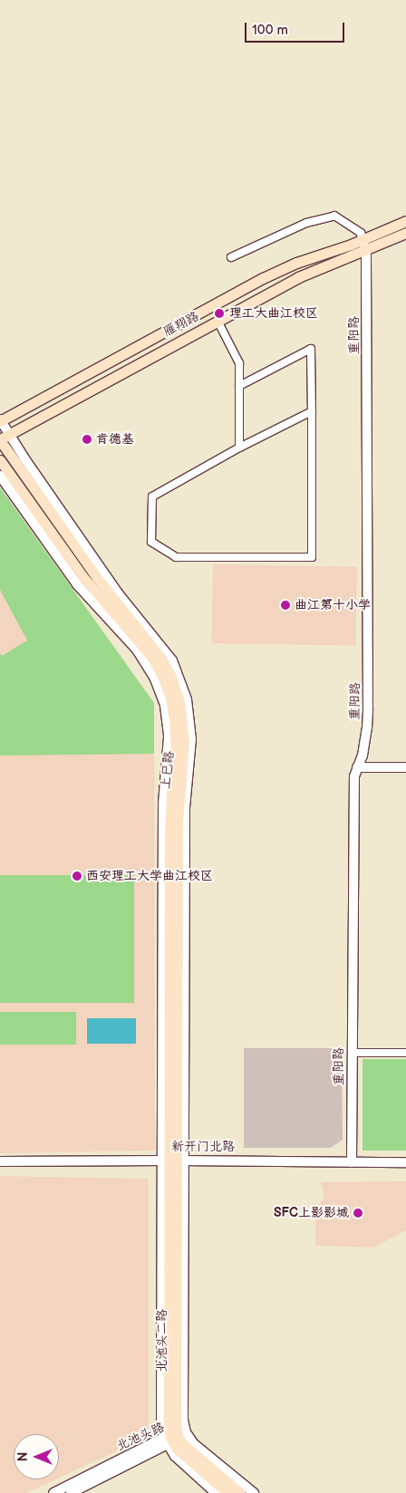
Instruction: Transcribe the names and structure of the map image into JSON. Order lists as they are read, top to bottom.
{
  "streets": {
    "main road": ["雁翔路", "上巳路", "北池头二路"],
    "street": ["重阳路", "新开门北路", "北池头路"]
  },
  "crossings": [
    ["雁翔路", "重阳路"],
    ["雁翔路", "上巳路"],
    ["重阳路", "新开门北路"],
    ["上巳路", "新开门北路"],
    ["上巳路", "北池头二路"],
    ["新开门北路", "北池头二路"],
    ["北池头二路", "北池头路"]
  ],
  "places": [
    "理工大曲江校区",
    "肯德基",
    "曲江第十小学",
    "西安理工大学曲江校区",
    "SFC上影影城"
  ],
  "scale_bar": "100 m",
  "north": "left"
}
